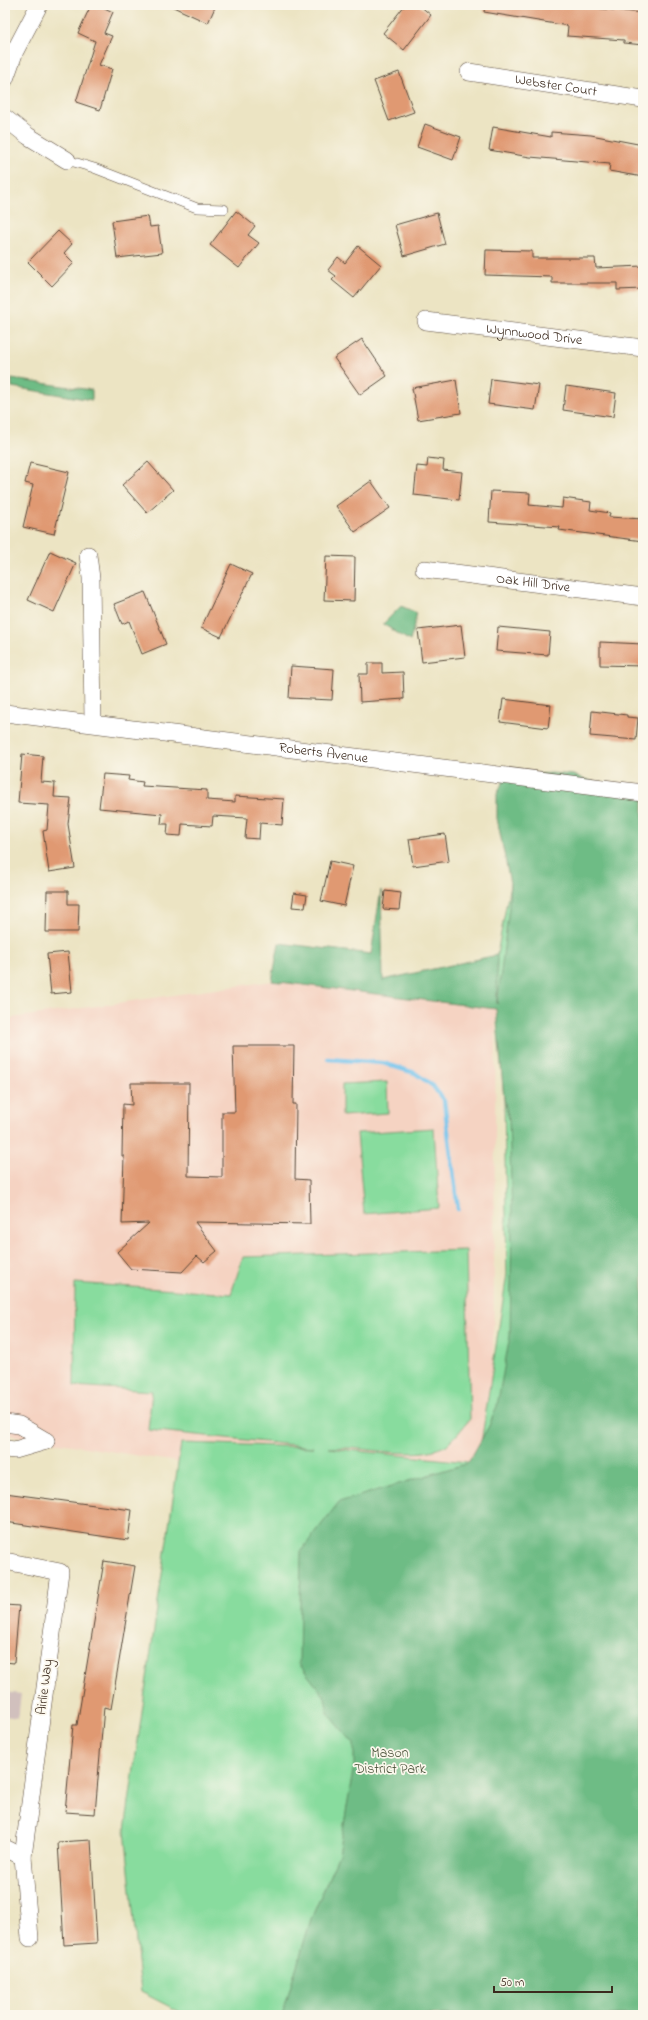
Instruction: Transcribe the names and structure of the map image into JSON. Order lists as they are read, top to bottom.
{
  "streets": {
    "street": [
      "Webster Court",
      "Wynnwood Drive",
      "Oak Hill Drive",
      "Roberts Avenue",
      "Airlie Way"
    ]
  },
  "parks": ["Mason District Park"],
  "scale_bar": "50 m"
}
